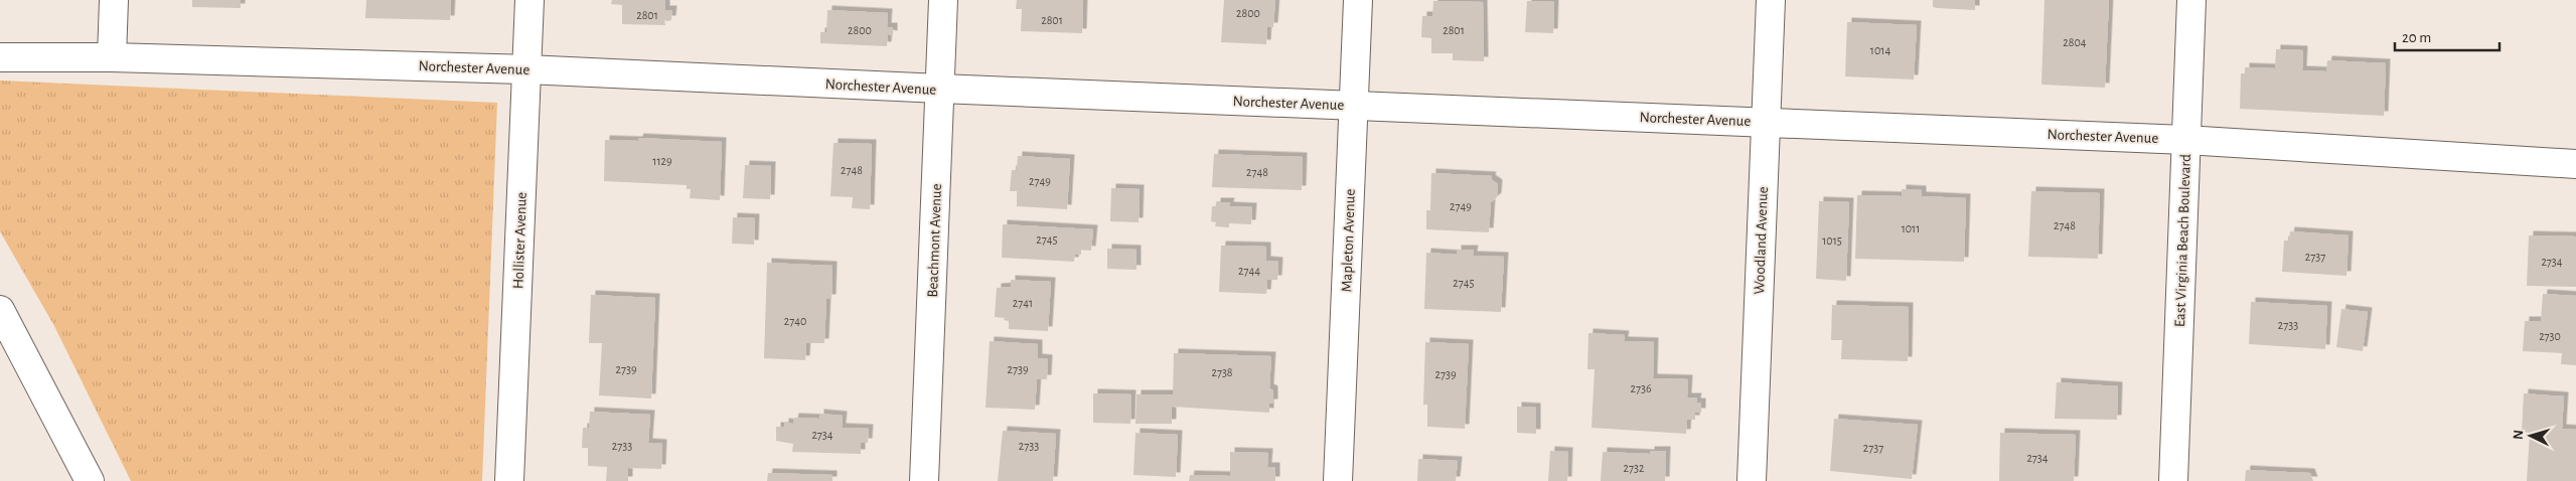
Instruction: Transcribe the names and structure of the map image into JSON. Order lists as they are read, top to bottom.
{
  "streets": {
    "street": [
      "Norchester Avenue",
      "Hollister Avenue",
      "Beachmont Avenue",
      "Mapleton Avenue",
      "Woodland Avenue",
      "East Virginia Beach Boulevard"
    ]
  },
  "crossings": [
    ["Norchester Avenue", "Hollister Avenue"],
    ["Norchester Avenue", "Beachmont Avenue"],
    ["Norchester Avenue", "Mapleton Avenue"],
    ["Norchester Avenue", "Woodland Avenue"],
    ["Norchester Avenue", "East Virginia Beach Boulevard"]
  ],
  "house_numbers": [
    "2800",
    "2801",
    "2801",
    "2800",
    "2801",
    "2804",
    "1014",
    "1129",
    "2748",
    "2748",
    "2749",
    "2749",
    "2748",
    "1011",
    "2745",
    "1015",
    "2737",
    "2734",
    "2744",
    "2745",
    "2741",
    "2740",
    "2733",
    "2730",
    "2739",
    "2739",
    "2738",
    "2739",
    "2736",
    "2734",
    "2733",
    "2733",
    "2737",
    "2734",
    "2732"
  ],
  "scale_bar": "20 m",
  "north": "left"
}
